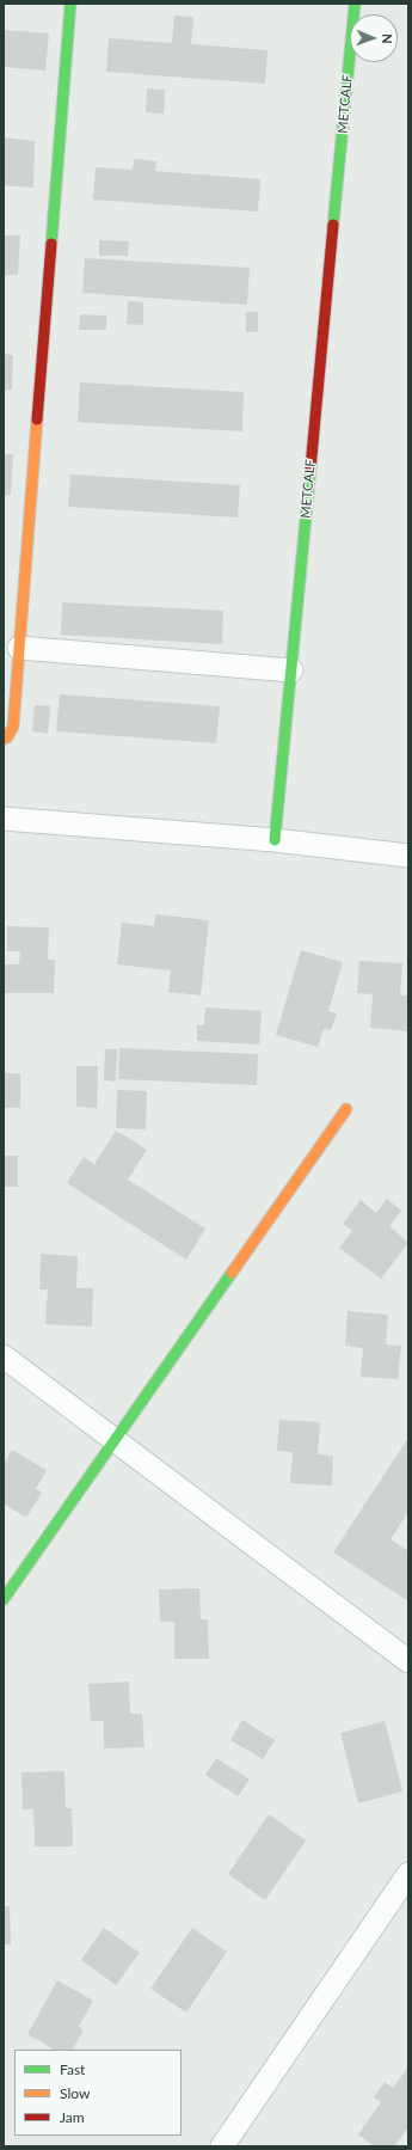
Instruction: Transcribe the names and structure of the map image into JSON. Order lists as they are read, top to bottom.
{
  "streets": {
    "street": ["METCALF"]
  },
  "legend": ["Fast", "Slow", "Jam"],
  "north": "right"
}
